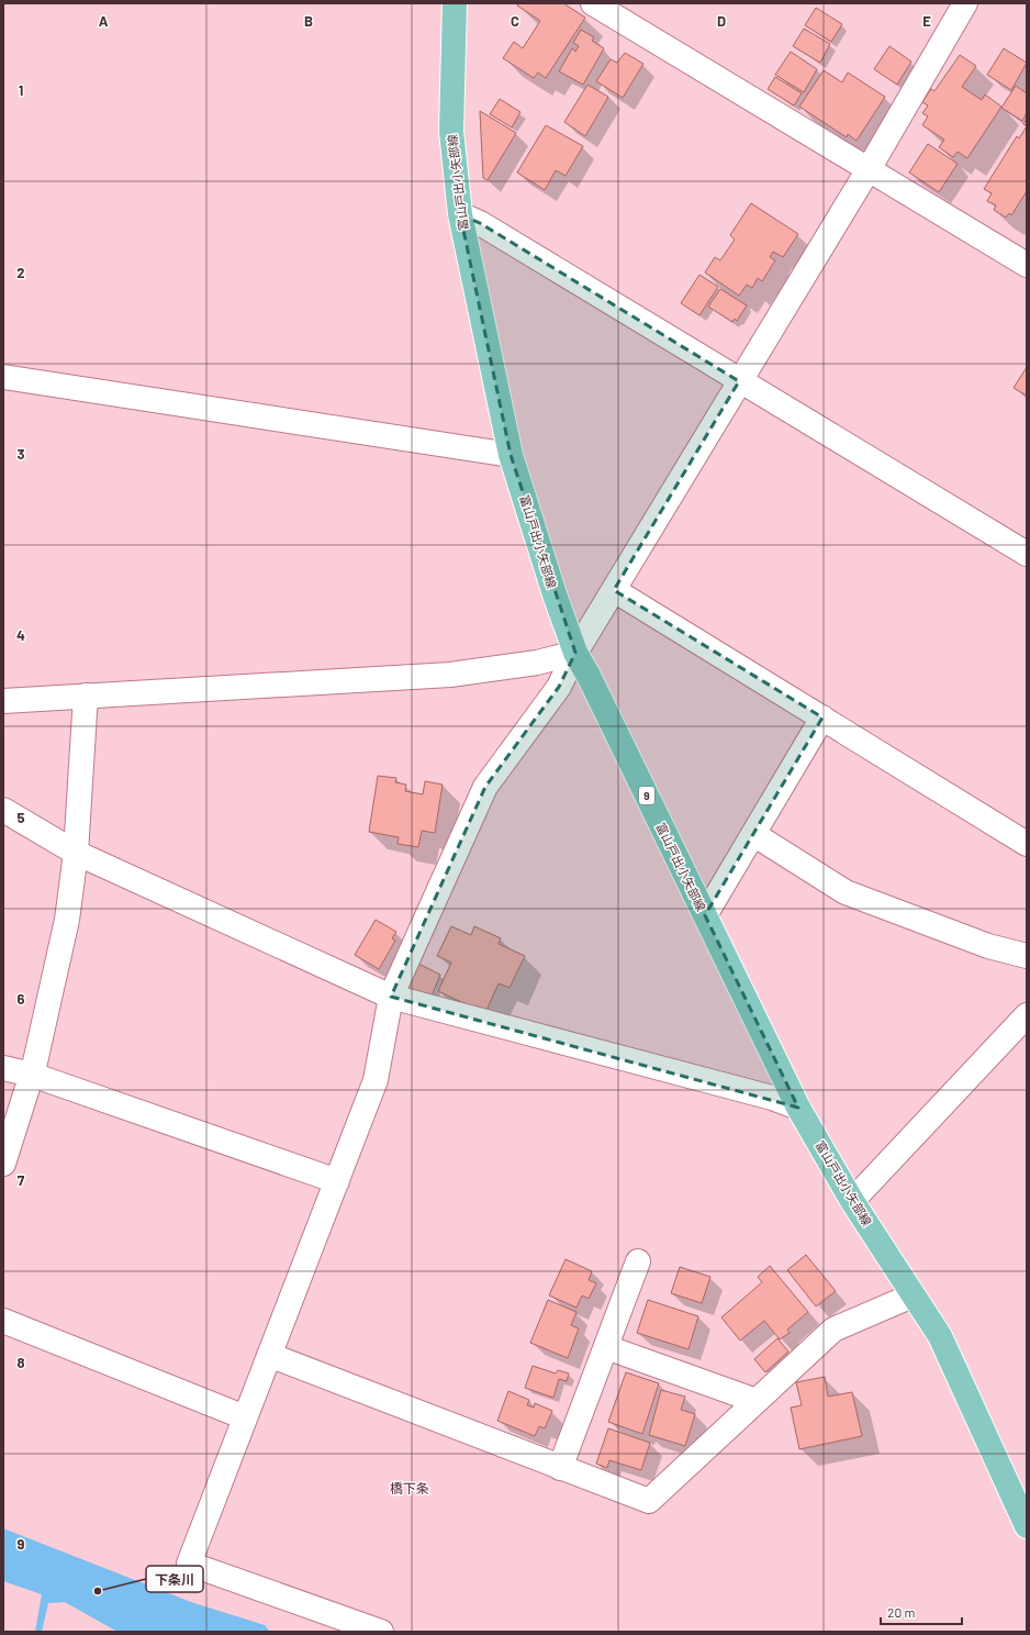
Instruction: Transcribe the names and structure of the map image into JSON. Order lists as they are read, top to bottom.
{
  "streets": {
    "main road": ["富山戸出小矢部線", "9"]
  },
  "districts": ["橋下条"],
  "places": ["下条川"],
  "scale_bar": "20 m",
  "grid": {
    "columns": [
      "A",
      "B",
      "C",
      "D",
      "E"
    ],
    "rows": [
      "1",
      "2",
      "3",
      "4",
      "5",
      "6",
      "7",
      "8",
      "9"
    ]
  }
}
